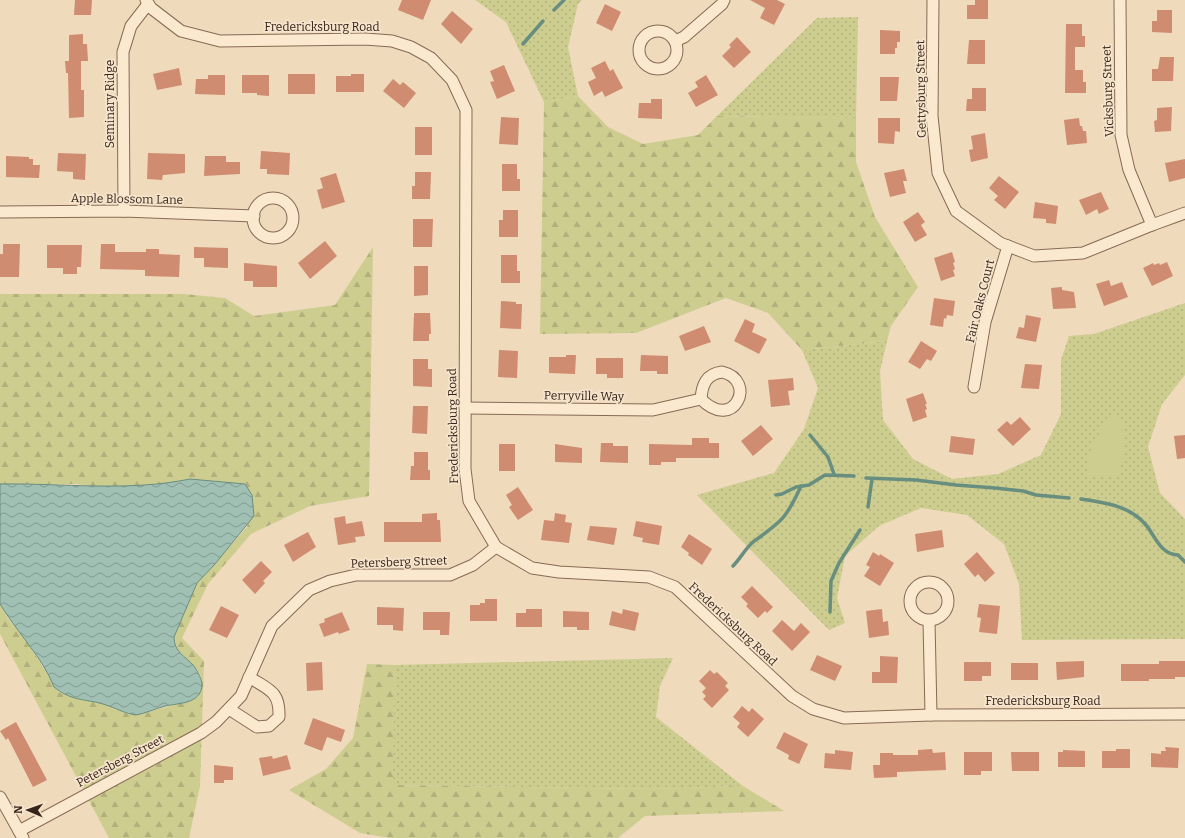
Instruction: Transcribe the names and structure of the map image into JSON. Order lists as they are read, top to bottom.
{
  "streets": {
    "street": [
      "Fredericksburg Road",
      "Gettysburg Street",
      "Vicksburg Street",
      "Seminary Ridge",
      "Apple Blossom Lane",
      "Fair Oaks Court",
      "Perryville Way",
      "Petersberg Street"
    ]
  },
  "crossings": [
    ["Fredericksburg Road", "Seminary Ridge"],
    ["Fredericksburg Road", "Perryville Way"],
    ["Fredericksburg Road", "Petersberg Street"],
    ["Gettysburg Street", "Vicksburg Street"],
    ["Gettysburg Street", "Fair Oaks Court"],
    ["Seminary Ridge", "Apple Blossom Lane"]
  ],
  "north": "left"
}
